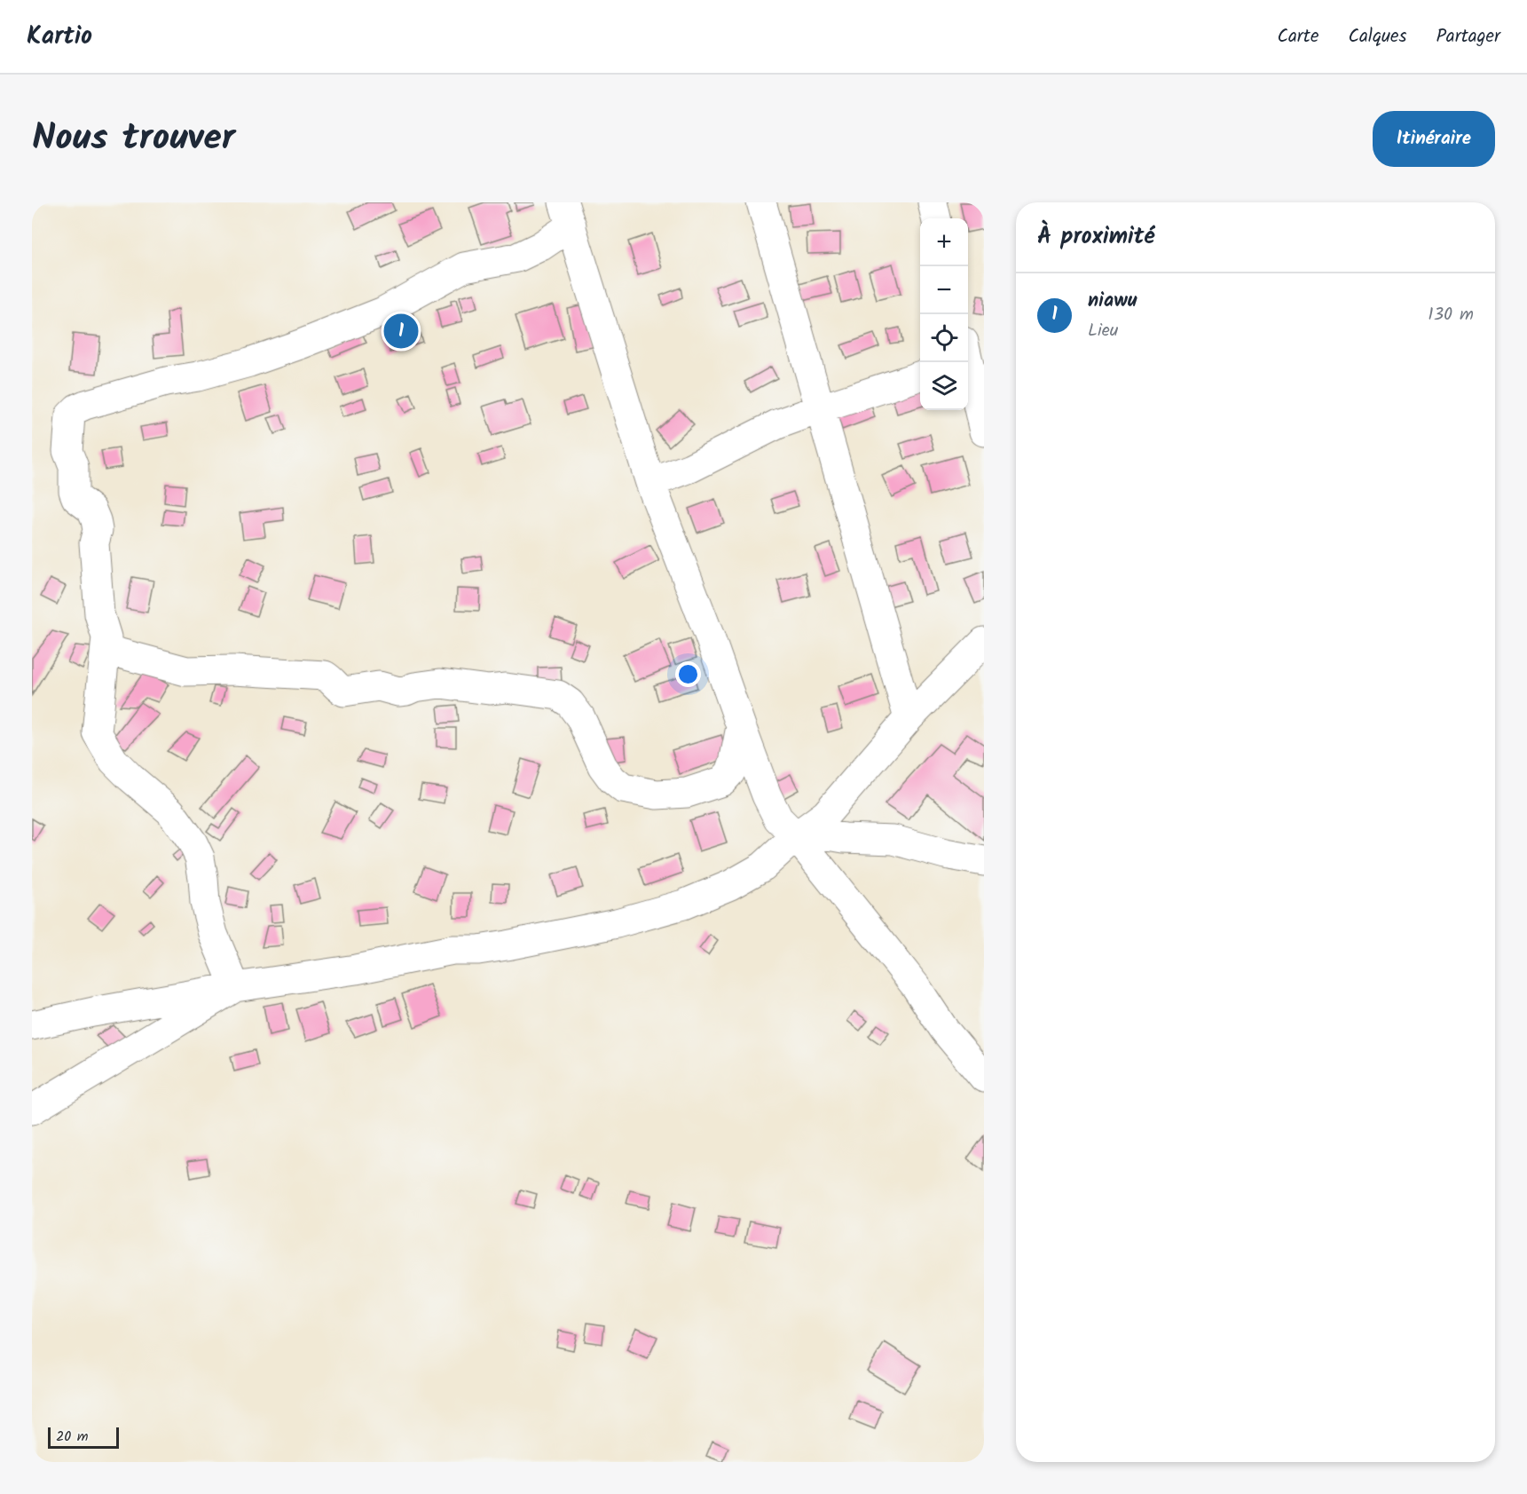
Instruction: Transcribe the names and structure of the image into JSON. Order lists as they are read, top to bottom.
{
  "scale_bar": "20 m",
  "page": {
    "header": "Kartio",
    "nav": ["Carte", "Calques", "Partager"],
    "title": "Nous trouver",
    "buttons": "Itinéraire",
    "heading": "À proximité",
    "map_buttons": ["+", "−"],
    "list": [
      {
        "mark": "1",
        "name": "niawu",
        "note": "Lieu",
        "value": "130 m"
      }
    ],
    "pins": "1",
    "scale": "20 m"
  }
}
